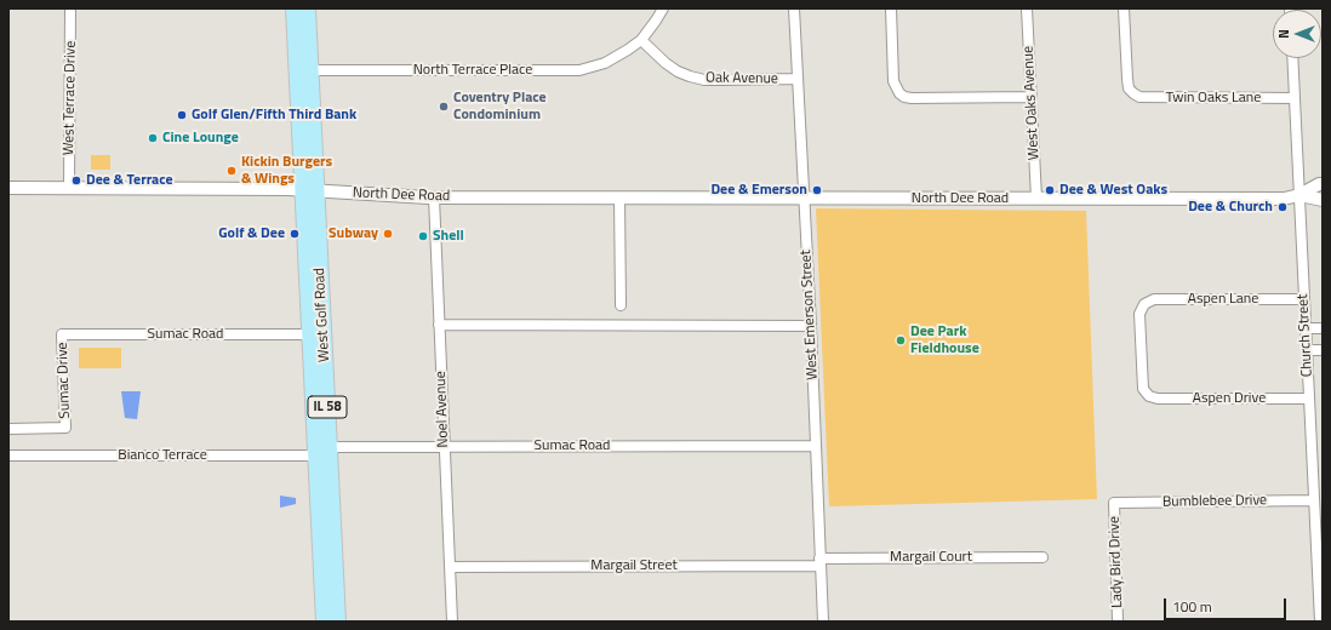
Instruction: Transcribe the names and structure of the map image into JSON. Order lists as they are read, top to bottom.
{
  "streets": {
    "main road": ["West Golf Road", "IL 58"],
    "street": [
      "North Terrace Place",
      "Oak Avenue",
      "West Terrace Drive",
      "Twin Oaks Lane",
      "West Oaks Avenue",
      "North Dee Road",
      "Aspen Lane",
      "West Emerson Street",
      "Sumac Road",
      "Church Street",
      "Sumac Drive",
      "Aspen Drive",
      "Noel Avenue",
      "Bianco Terrace",
      "Bumblebee Drive",
      "Margail Court",
      "Lady Bird Drive",
      "Margail Street"
    ]
  },
  "crossings": [
    ["North Terrace Place", "Oak Avenue"],
    ["North Terrace Place", "West Golf Road"],
    ["Oak Avenue", "West Emerson Street"],
    ["West Terrace Drive", "North Dee Road"],
    ["Twin Oaks Lane", "Church Street"],
    ["West Oaks Avenue", "North Dee Road"],
    ["North Dee Road", "West Golf Road"],
    ["North Dee Road", "West Emerson Street"],
    ["North Dee Road", "Church Street"],
    ["North Dee Road", "Noel Avenue"],
    ["Aspen Lane", "Church Street"],
    ["Aspen Lane", "Aspen Drive"],
    ["West Golf Road", "Sumac Road"],
    ["West Golf Road", "Bianco Terrace"],
    ["West Emerson Street", "Sumac Road"],
    ["West Emerson Street", "Margail Court"],
    ["West Emerson Street", "Margail Street"],
    ["Sumac Road", "Sumac Drive"],
    ["Sumac Road", "Noel Avenue"],
    ["Sumac Road", "Bianco Terrace"],
    ["Church Street", "Aspen Drive"],
    ["Church Street", "Bumblebee Drive"],
    ["Noel Avenue", "Margail Street"],
    ["Bumblebee Drive", "Lady Bird Drive"],
    ["Margail Court", "Margail Street"]
  ],
  "places": [
    "Coventry Place Condominium",
    "Golf Glen/Fifth Third Bank",
    "Cine Lounge",
    "Kickin Burgers & Wings",
    "Dee & Terrace",
    "Dee & Emerson",
    "Dee & West Oaks",
    "Dee & Church",
    "Golf & Dee",
    "Subway",
    "Shell",
    "Dee Park Fieldhouse"
  ],
  "scale_bar": "100 m",
  "north": "left"
}
